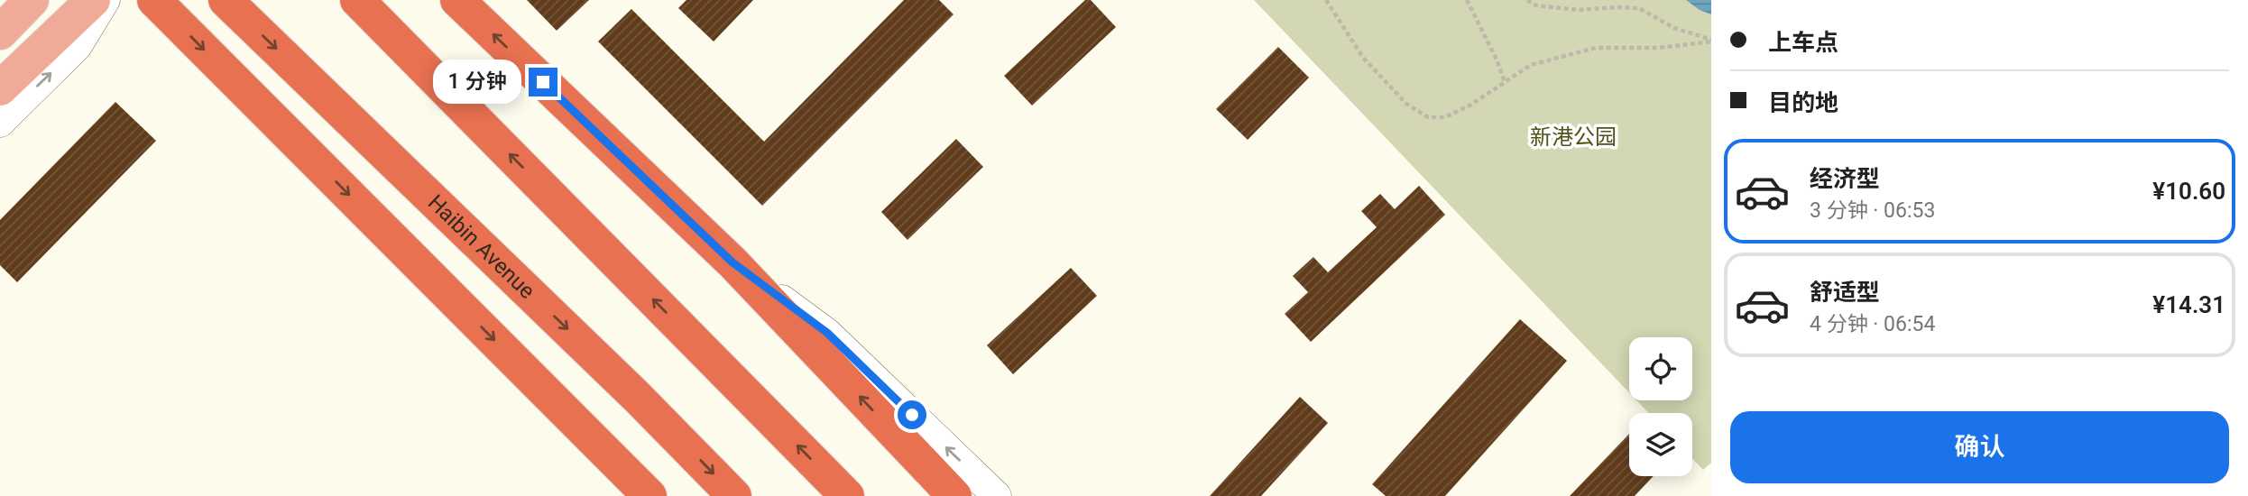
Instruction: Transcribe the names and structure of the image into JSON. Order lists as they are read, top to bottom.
{
  "streets": {
    "highway": ["Haibin Avenue"]
  },
  "parks": ["新港公园"],
  "page": {
    "banner": ["上车点", "目的地"],
    "bubble": "1 分钟",
    "list": [
      {
        "name": "经济型",
        "note": "3 分钟 · 06:53",
        "value": "¥10.60"
      },
      {
        "name": "舒适型",
        "note": "4 分钟 · 06:54",
        "value": "¥14.31"
      }
    ],
    "buttons": "确认"
  }
}
